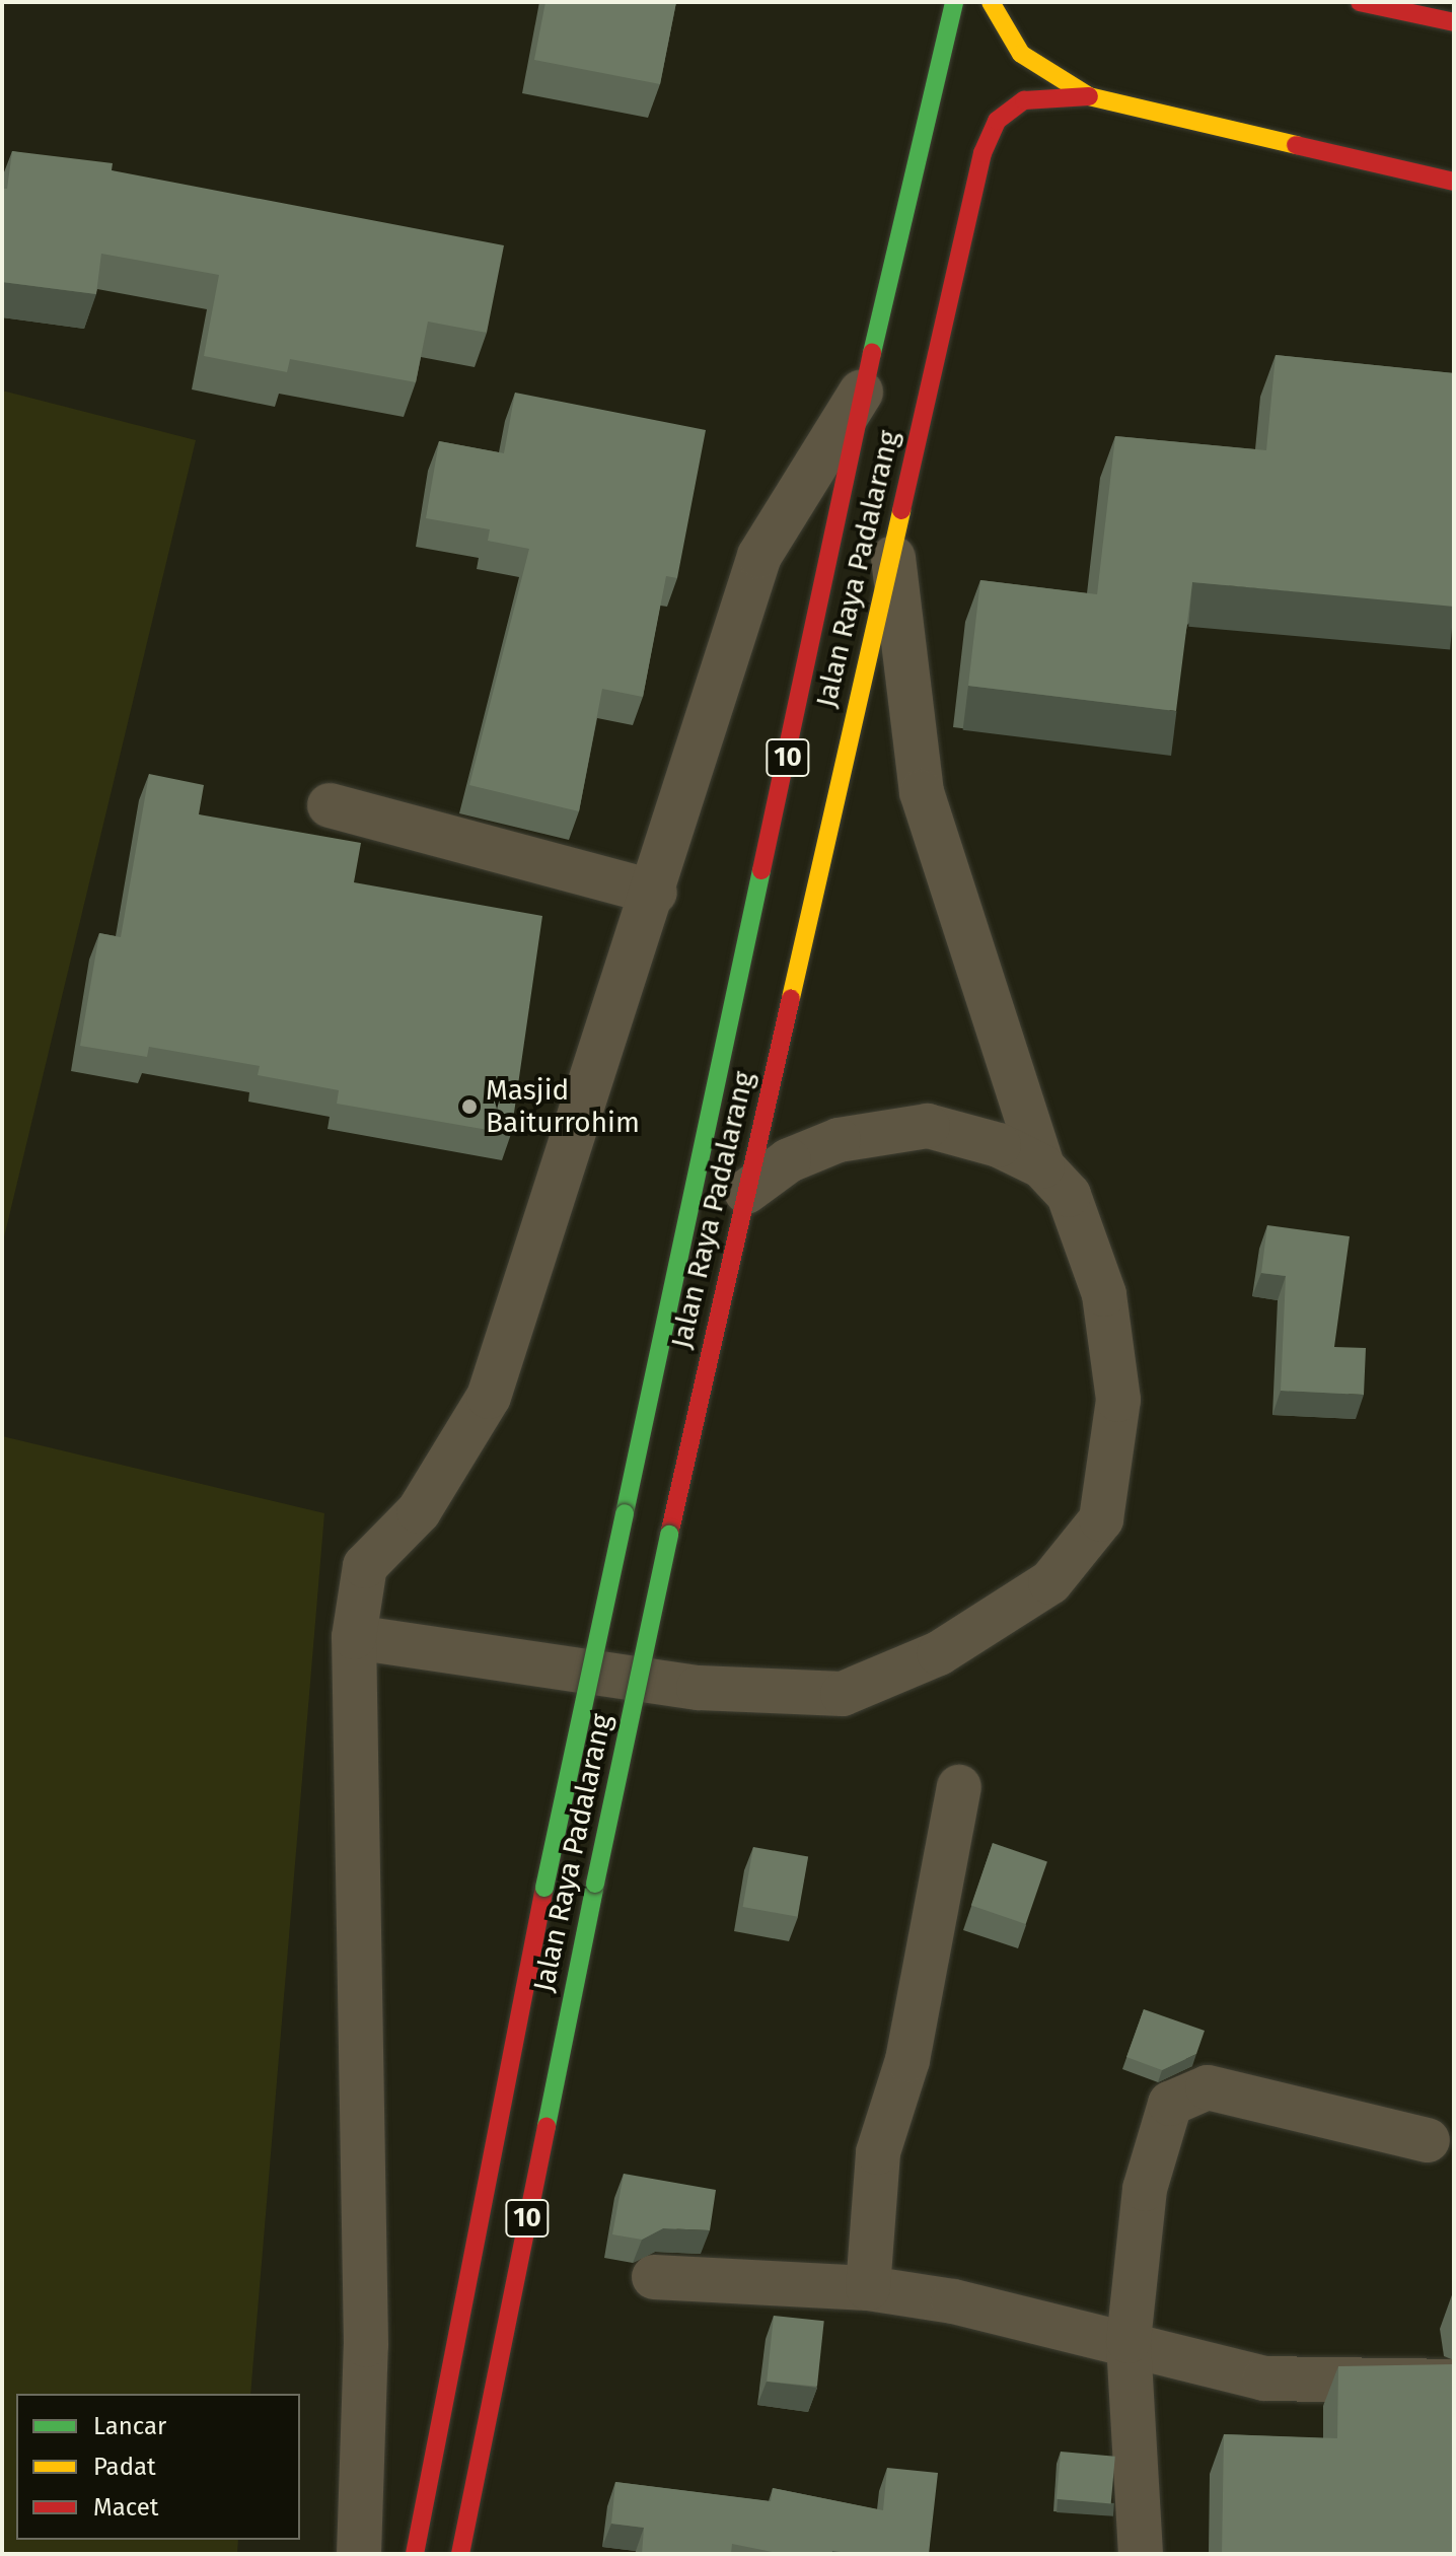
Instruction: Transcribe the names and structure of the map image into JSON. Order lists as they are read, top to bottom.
{
  "streets": {
    "main road": ["Jalan Raya Padalarang", "10"]
  },
  "places": ["Masjid Baiturrohim"],
  "legend": ["Lancar", "Padat", "Macet"]
}
